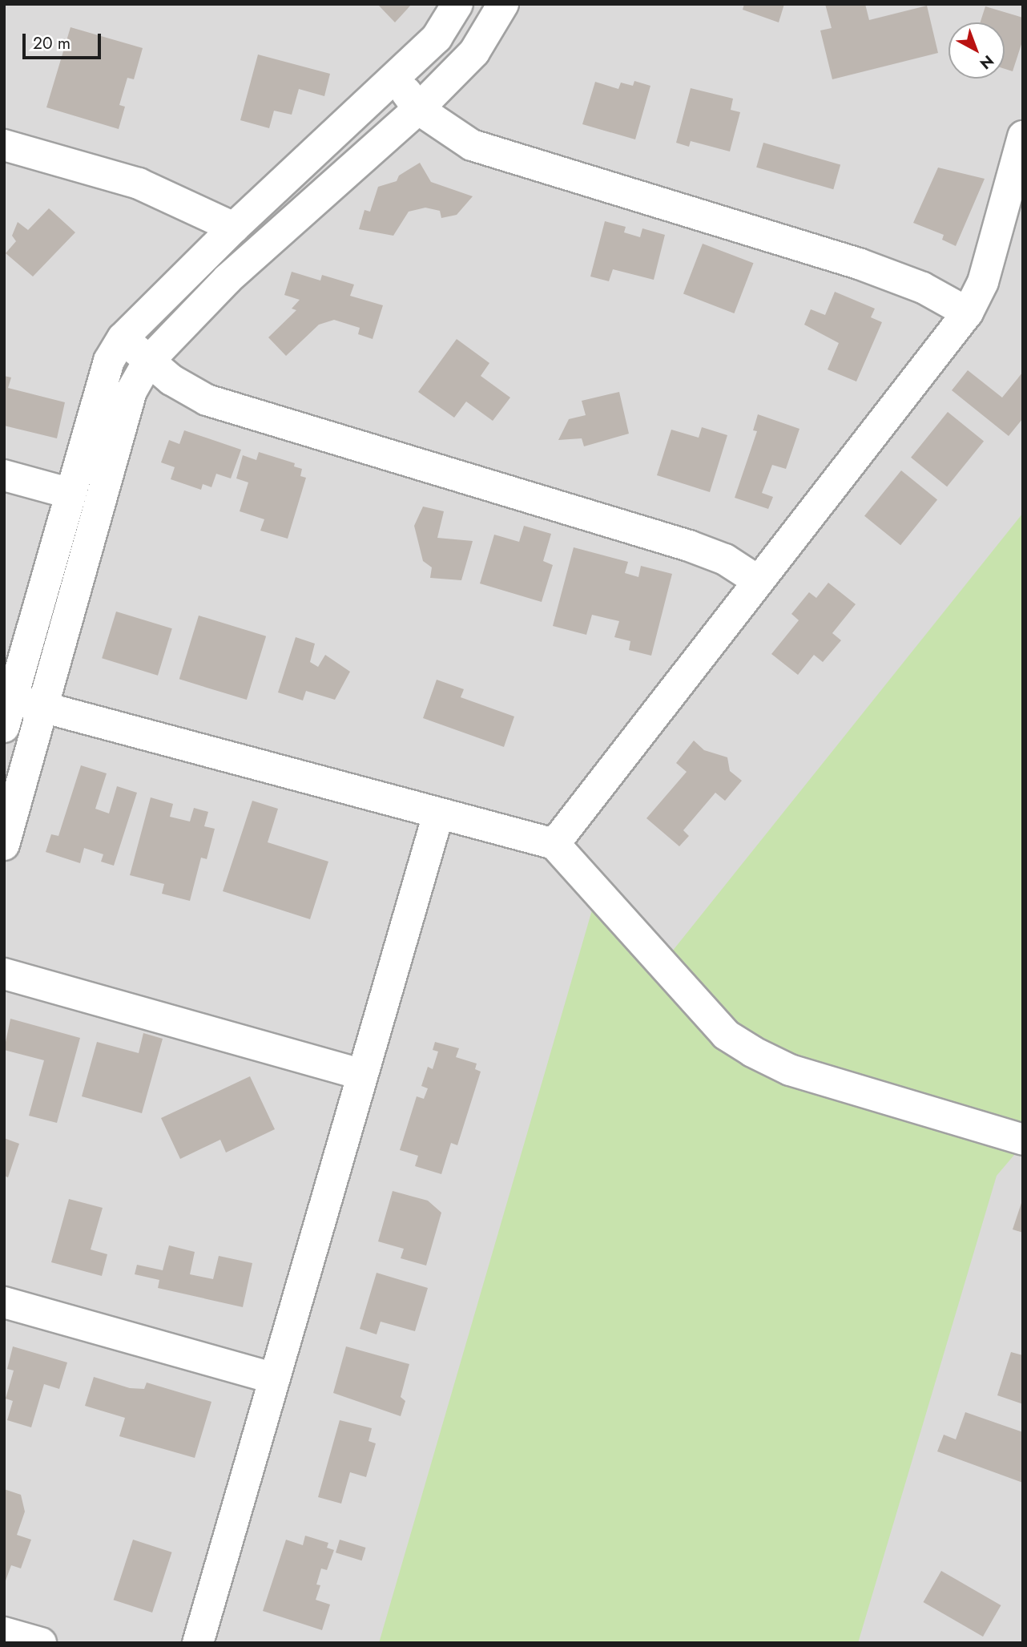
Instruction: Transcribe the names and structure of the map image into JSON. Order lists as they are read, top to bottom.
{
  "scale_bar": "20 m",
  "north": "bottom right"
}
